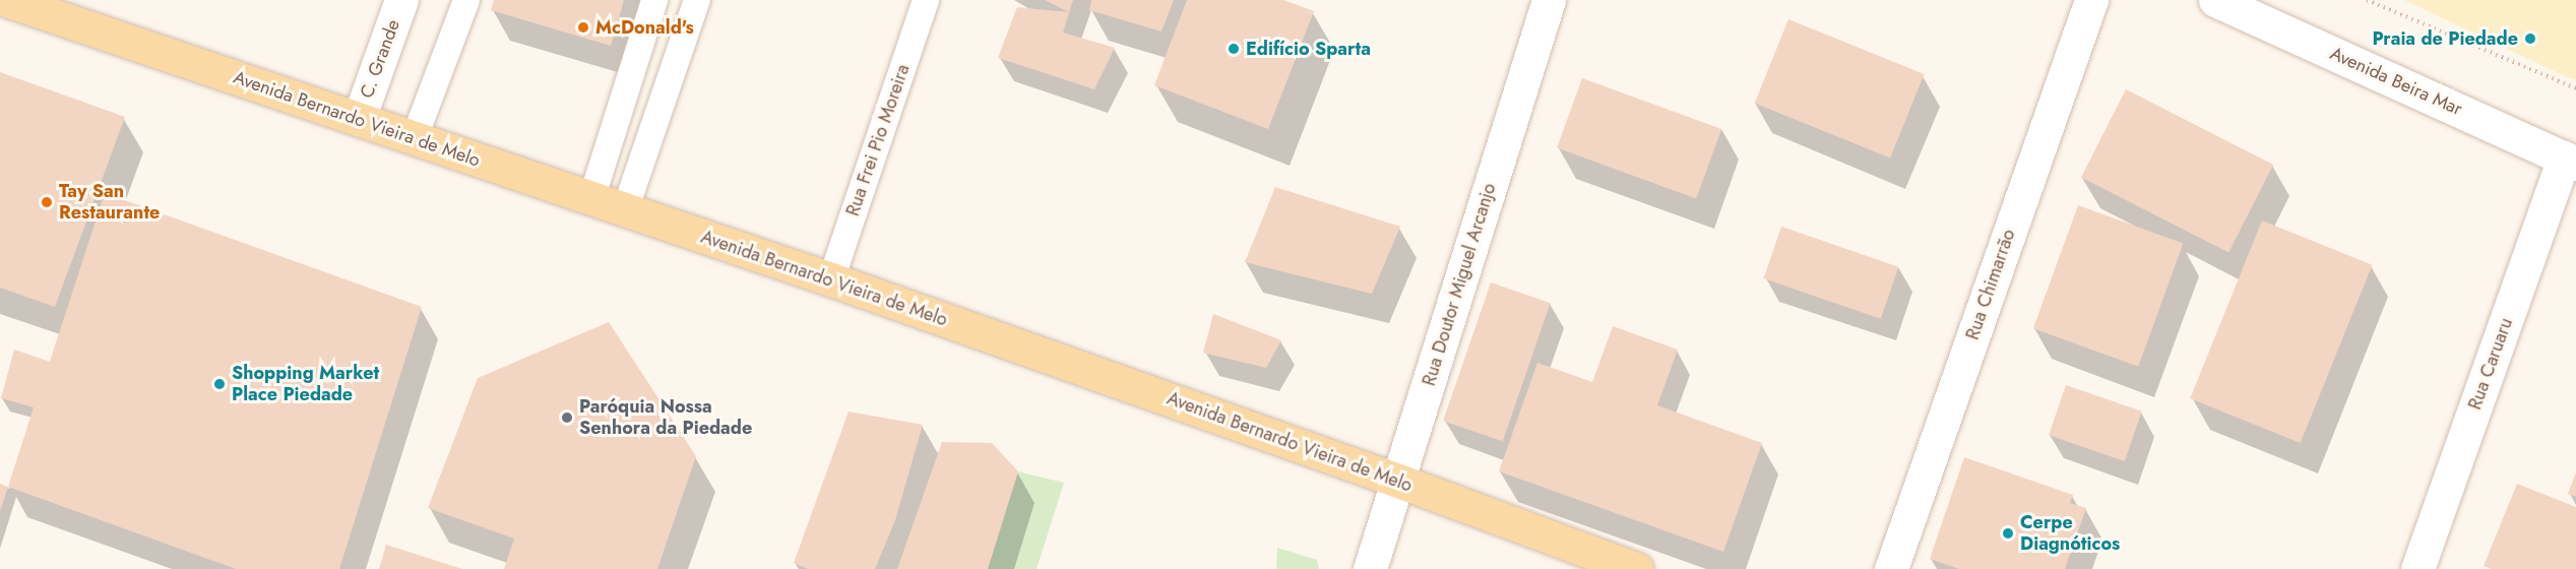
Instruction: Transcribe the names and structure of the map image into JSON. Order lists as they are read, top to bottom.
{
  "streets": {
    "main road": ["Avenida Bernardo Vieira de Melo"],
    "street": [
      "C. Grande",
      "Avenida Beira Mar",
      "Rua Doutor Miguel Arcanjo",
      "Rua Chimarrão",
      "Rua Caruaru"
    ],
    "lane": ["Rua Frei Pio Moreira"]
  },
  "crossings": [
    ["C. Grande", "Avenida Bernardo Vieira de Melo"],
    ["Avenida Beira Mar", "Rua Caruaru"],
    ["Avenida Bernardo Vieira de Melo", "Rua Frei Pio Moreira"],
    ["Avenida Bernardo Vieira de Melo", "Rua Doutor Miguel Arcanjo"]
  ],
  "places": [
    "McDonald's",
    "Praia de Piedade",
    "Edifício Sparta",
    "Tay San Restaurante",
    "Shopping Market Place Piedade",
    "Paróquia Nossa Senhora da Piedade",
    "Cerpe Diagnóticos"
  ]
}
